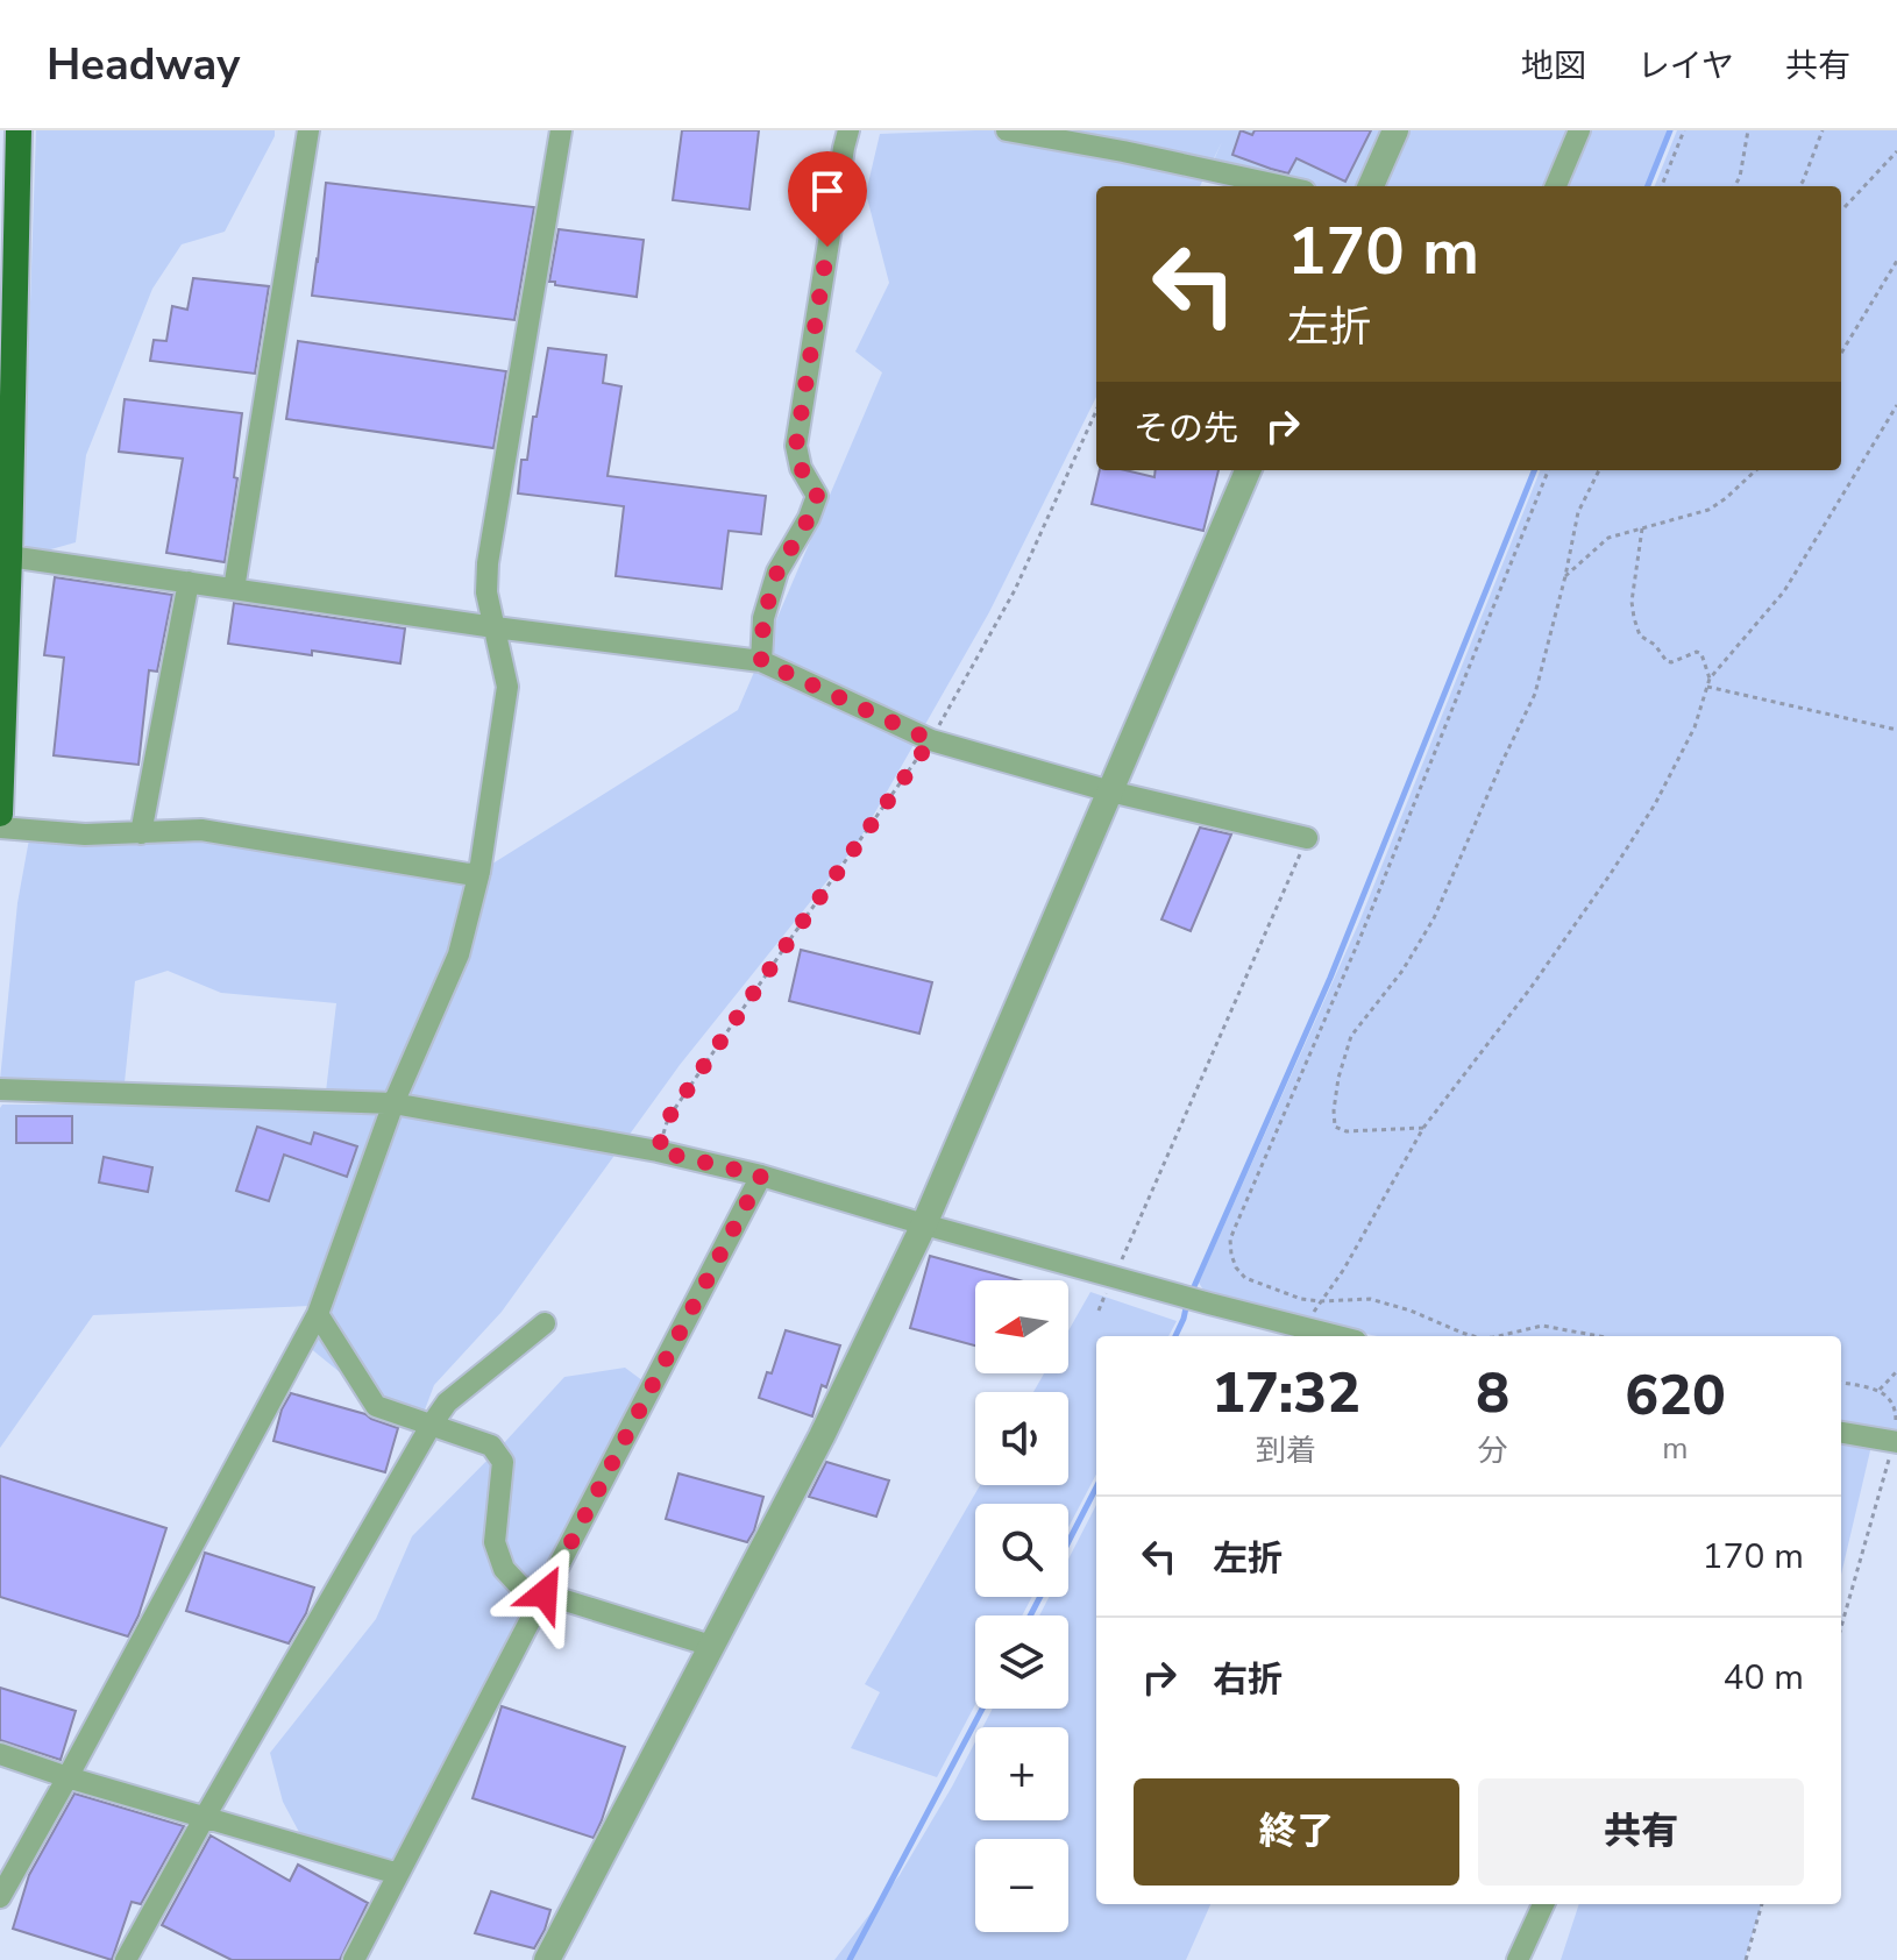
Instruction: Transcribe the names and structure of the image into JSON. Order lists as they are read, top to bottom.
{
  "north": "left",
  "page": {
    "header": "Headway",
    "nav": ["地図", "レイヤ", "共有"],
    "turn": ["170 m", "左折"],
    "then": "その先",
    "map_buttons": ["+", "−"],
    "eta": [
      "17:32",
      "到着",
      "8",
      "分",
      "620",
      "m"
    ],
    "list": [
      {
        "name": "左折",
        "value": "170 m"
      },
      {
        "name": "右折",
        "value": "40 m"
      }
    ],
    "buttons": ["終了", "共有"]
  }
}
